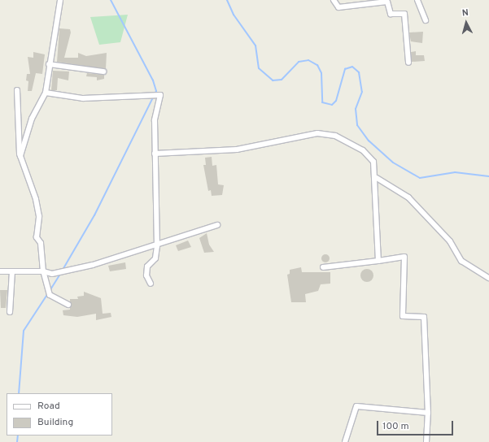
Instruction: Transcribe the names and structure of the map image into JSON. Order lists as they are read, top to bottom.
{
  "legend": ["Road", "Building"],
  "scale_bar": "100 m",
  "north": "top"
}
